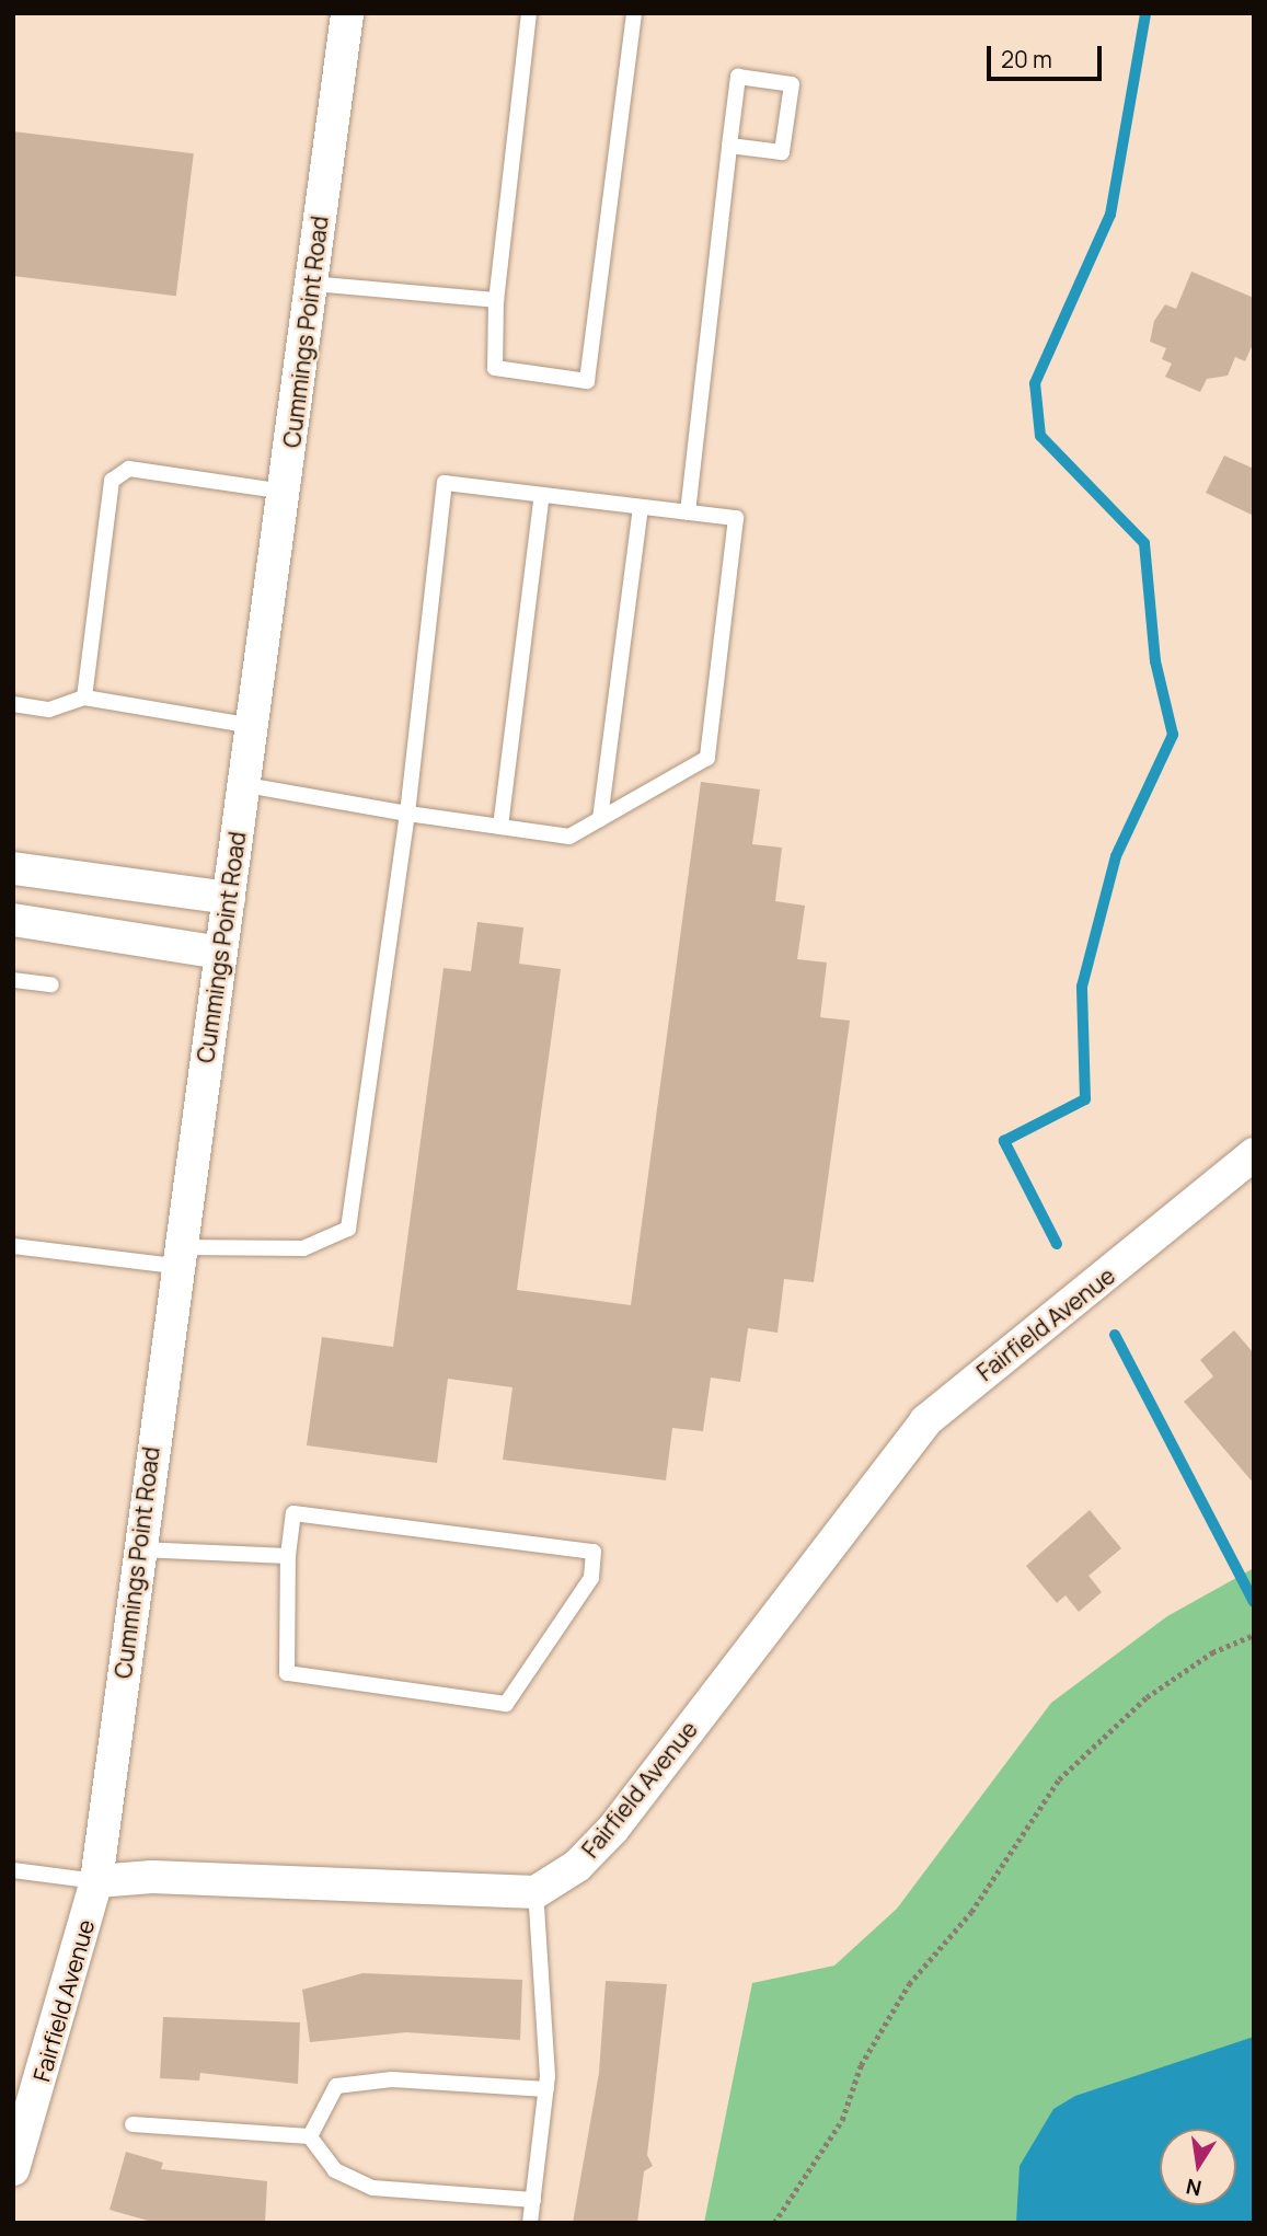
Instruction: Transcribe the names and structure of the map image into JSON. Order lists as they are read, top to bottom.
{
  "streets": {
    "street": ["Cummings Point Road", "Fairfield Avenue"]
  },
  "crossings": [
    ["Cummings Point Road", "Fairfield Avenue"]
  ],
  "scale_bar": "20 m",
  "north": "bottom"
}
